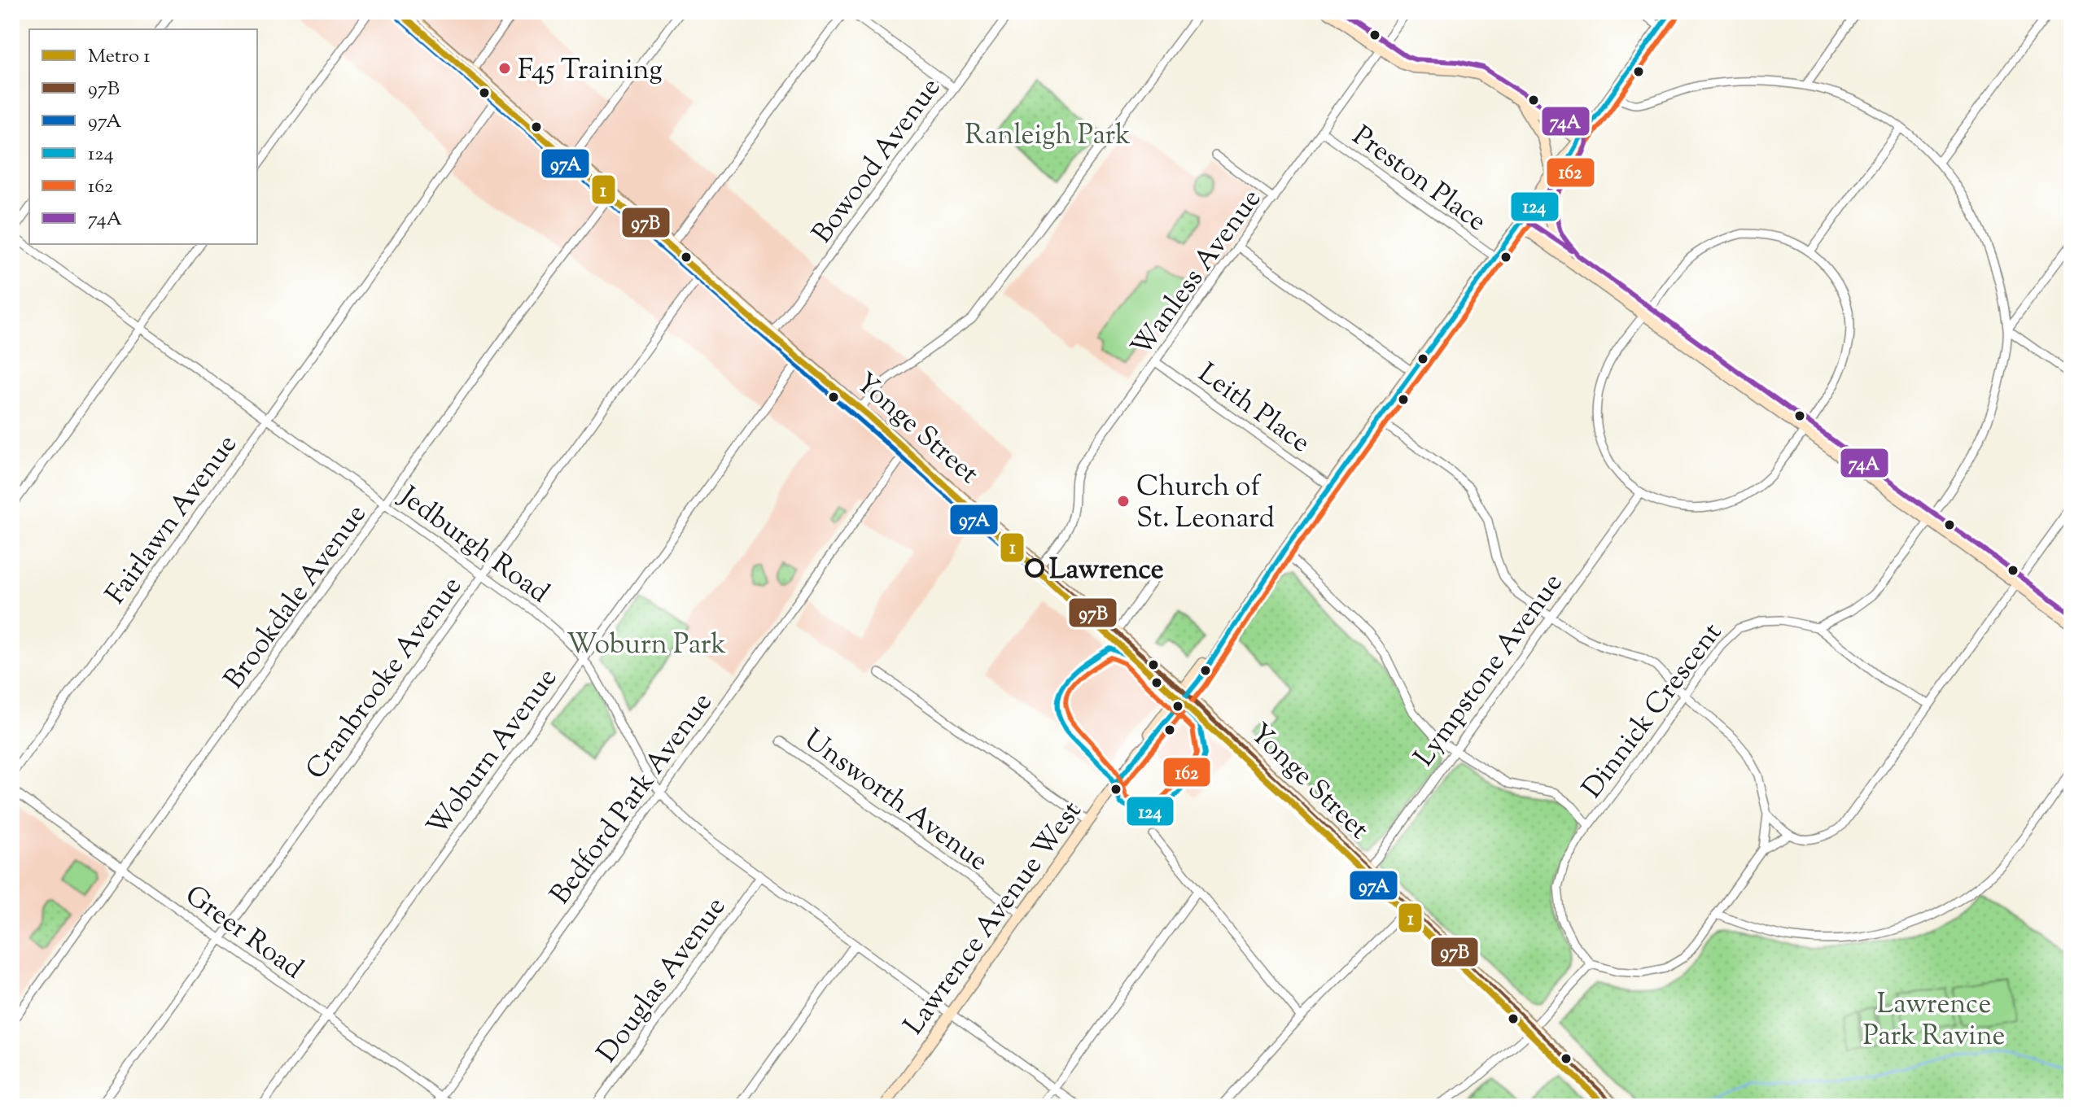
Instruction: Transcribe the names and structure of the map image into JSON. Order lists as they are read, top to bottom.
{
  "streets": {
    "main road": ["Yonge Street", "Lawrence Avenue West"],
    "street": [
      "Bowood Avenue",
      "Preston Place",
      "Wanless Avenue",
      "Leith Place",
      "Fairlawn Avenue",
      "Jedburgh Road",
      "Brookdale Avenue",
      "Lympstone Avenue",
      "Cranbrooke Avenue",
      "Dinnick Crescent",
      "Woburn Avenue",
      "Bedford Park Avenue",
      "Unsworth Avenue",
      "Greer Road",
      "Douglas Avenue"
    ]
  },
  "crossings": [
    ["Bowood Avenue", "Yonge Street"],
    ["Preston Place", "Wanless Avenue"],
    ["Preston Place", "Lawrence Avenue West"],
    ["Wanless Avenue", "Leith Place"],
    ["Wanless Avenue", "Yonge Street"],
    ["Leith Place", "Lawrence Avenue West"],
    ["Yonge Street", "Fairlawn Avenue"],
    ["Yonge Street", "Brookdale Avenue"],
    ["Yonge Street", "Lympstone Avenue"],
    ["Yonge Street", "Cranbrooke Avenue"],
    ["Yonge Street", "Woburn Avenue"],
    ["Yonge Street", "Bedford Park Avenue"],
    ["Yonge Street", "Lawrence Avenue West"],
    ["Fairlawn Avenue", "Jedburgh Road"],
    ["Jedburgh Road", "Brookdale Avenue"],
    ["Jedburgh Road", "Cranbrooke Avenue"],
    ["Jedburgh Road", "Woburn Avenue"],
    ["Jedburgh Road", "Bedford Park Avenue"],
    ["Jedburgh Road", "Lawrence Avenue West"],
    ["Jedburgh Road", "Douglas Avenue"],
    ["Brookdale Avenue", "Greer Road"],
    ["Cranbrooke Avenue", "Greer Road"],
    ["Woburn Avenue", "Greer Road"],
    ["Bedford Park Avenue", "Greer Road"],
    ["Unsworth Avenue", "Lawrence Avenue West"]
  ],
  "parks": ["Ranleigh Park", "Woburn Park", "Lawrence Park Ravine"],
  "places": ["F45 Training", "Church of St. Leonard", "Lawrence"],
  "lines": [
    "metro line 1",
    "transit line 97B",
    "transit line 124",
    "transit line 74A",
    "transit line 162",
    "transit line 97A"
  ],
  "legend": [
    "Metro 1",
    "97B",
    "97A",
    "124",
    "162",
    "74A"
  ]
}
